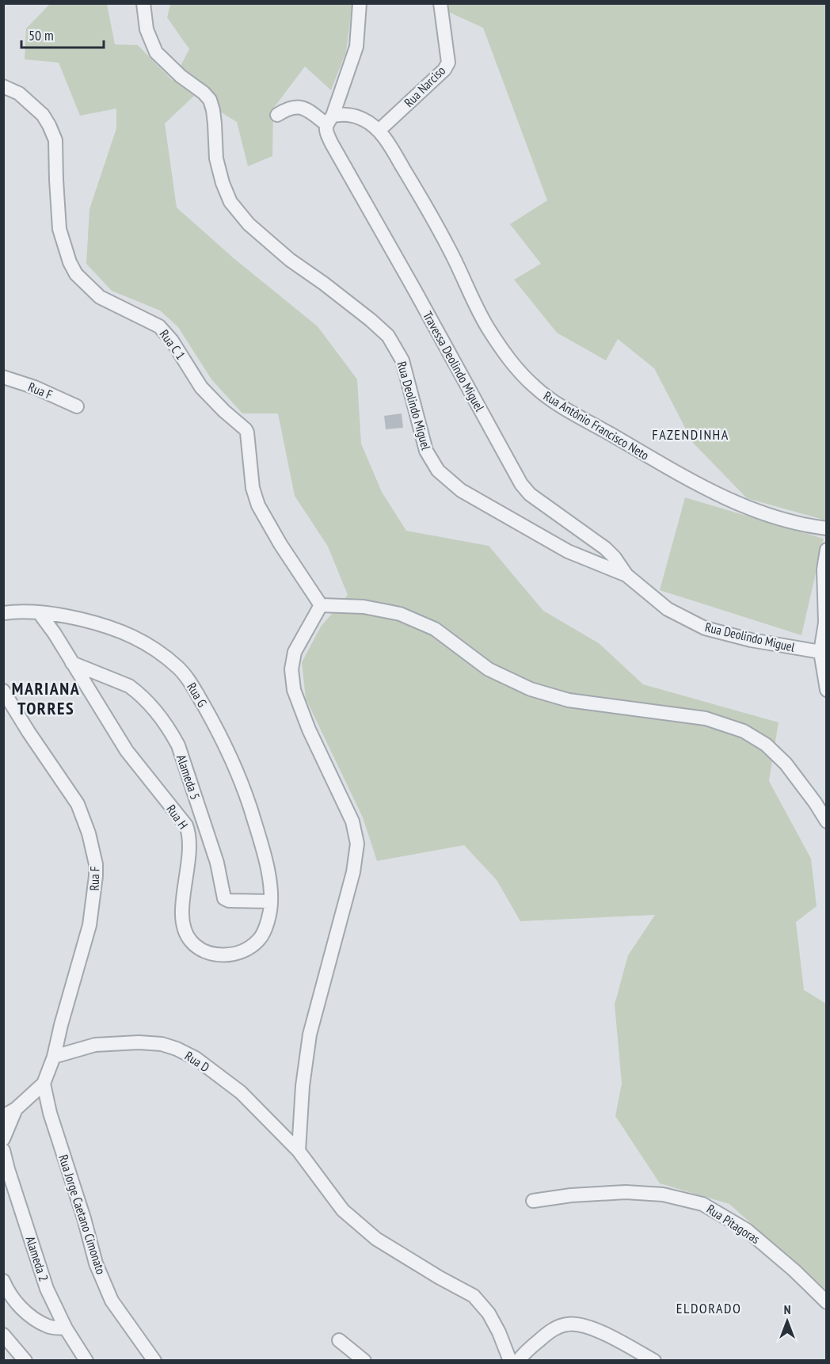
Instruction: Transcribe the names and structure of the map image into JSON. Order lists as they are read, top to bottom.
{
  "streets": {
    "street": [
      "Rua Narciso",
      "Rua C 1",
      "Travessa Deolindo Miguel",
      "Rua F",
      "Rua Deolindo Miguel",
      "Rua Antônio Francisco Neto",
      "Rua G",
      "Alameda 5",
      "Rua H",
      "Rua D",
      "Rua Jorge Caetano Cimonato",
      "Rua Pitagoras",
      "Alameda 2"
    ]
  },
  "crossings": [
    ["Rua Narciso", "Rua Antônio Francisco Neto"],
    ["Travessa Deolindo Miguel", "Rua Deolindo Miguel"],
    ["Travessa Deolindo Miguel", "Rua Antônio Francisco Neto"],
    ["Rua F", "Rua D"],
    ["Rua F", "Rua Jorge Caetano Cimonato"],
    ["Rua G", "Alameda 5"],
    ["Rua G", "Rua H"],
    ["Alameda 5", "Rua H"]
  ],
  "districts": ["FAZENDINHA", "MARIANA TORRES", "ELDORADO"],
  "scale_bar": "50 m",
  "north": "top"
}
